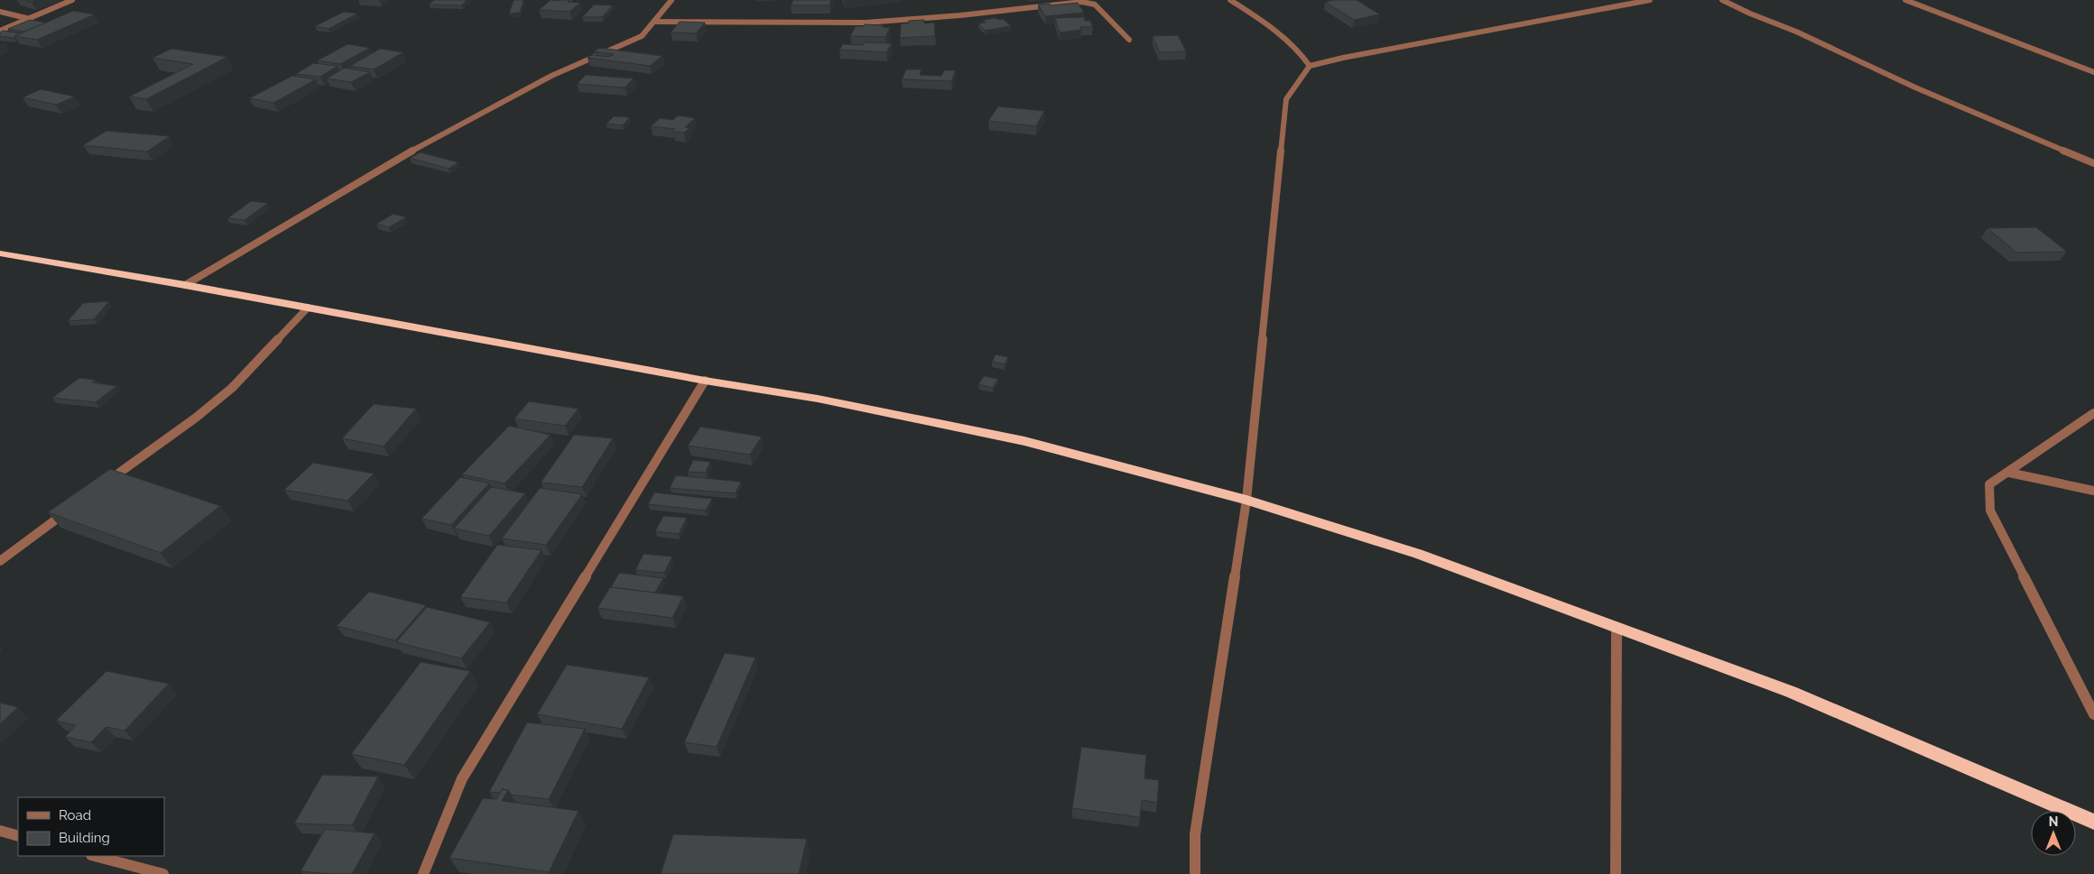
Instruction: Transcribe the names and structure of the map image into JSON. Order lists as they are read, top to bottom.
{
  "legend": ["Road", "Building"],
  "north": "top"
}
